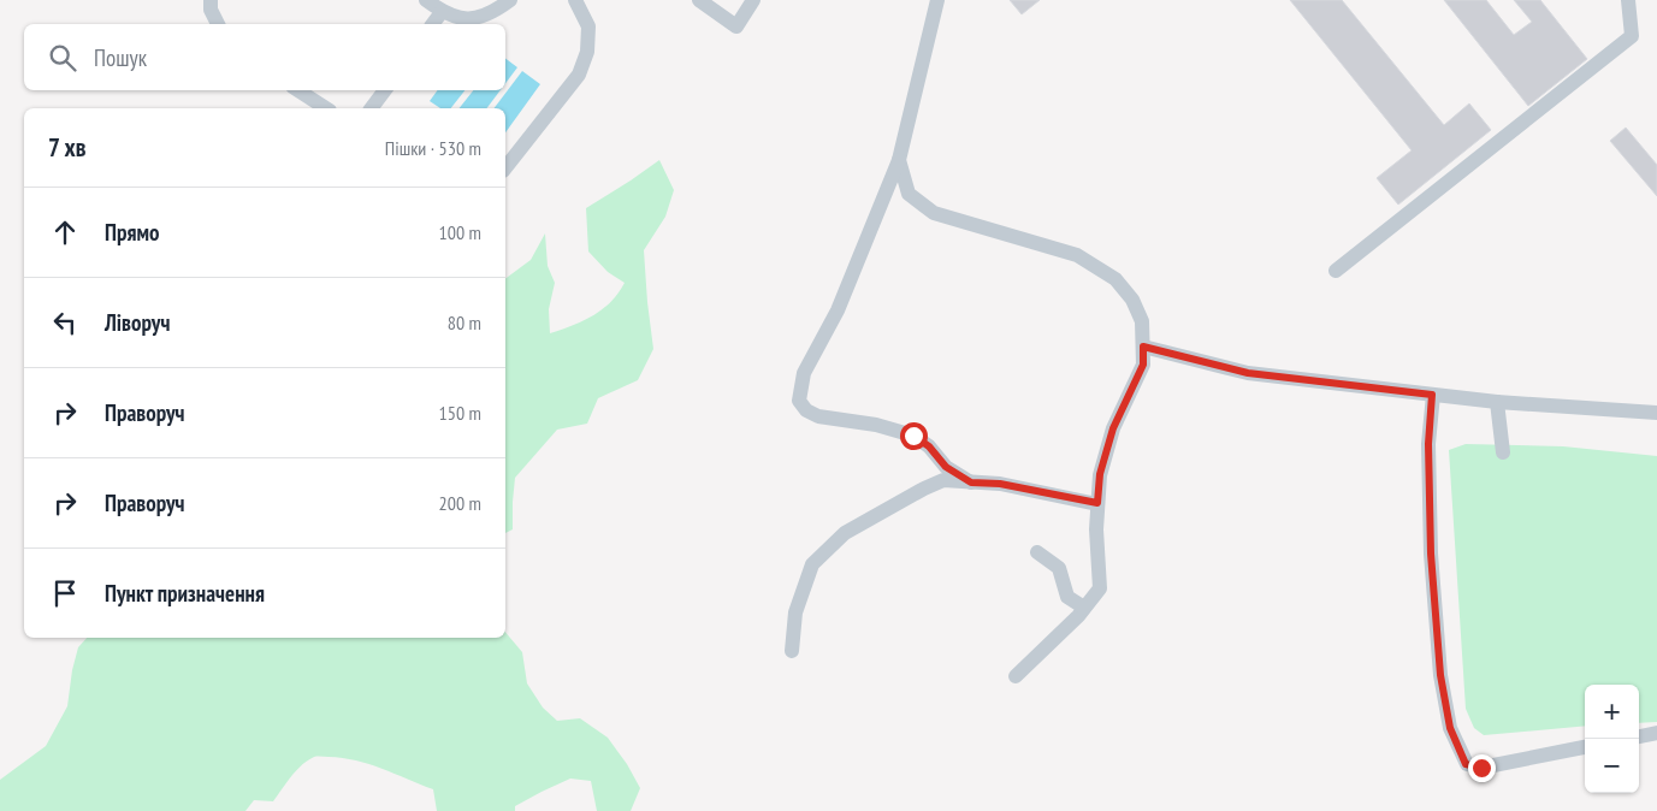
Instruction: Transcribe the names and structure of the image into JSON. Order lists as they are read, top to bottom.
{
  "page": {
    "search": "Пошук",
    "heading": ["7 хв", "Пішки · 530 m"],
    "list": [
      ["Прямо", "100 m"],
      ["Ліворуч", "80 m"],
      ["Праворуч", "150 m"],
      ["Праворуч", "200 m"],
      "Пункт призначення"
    ],
    "map_buttons": ["+", "−"]
  }
}
